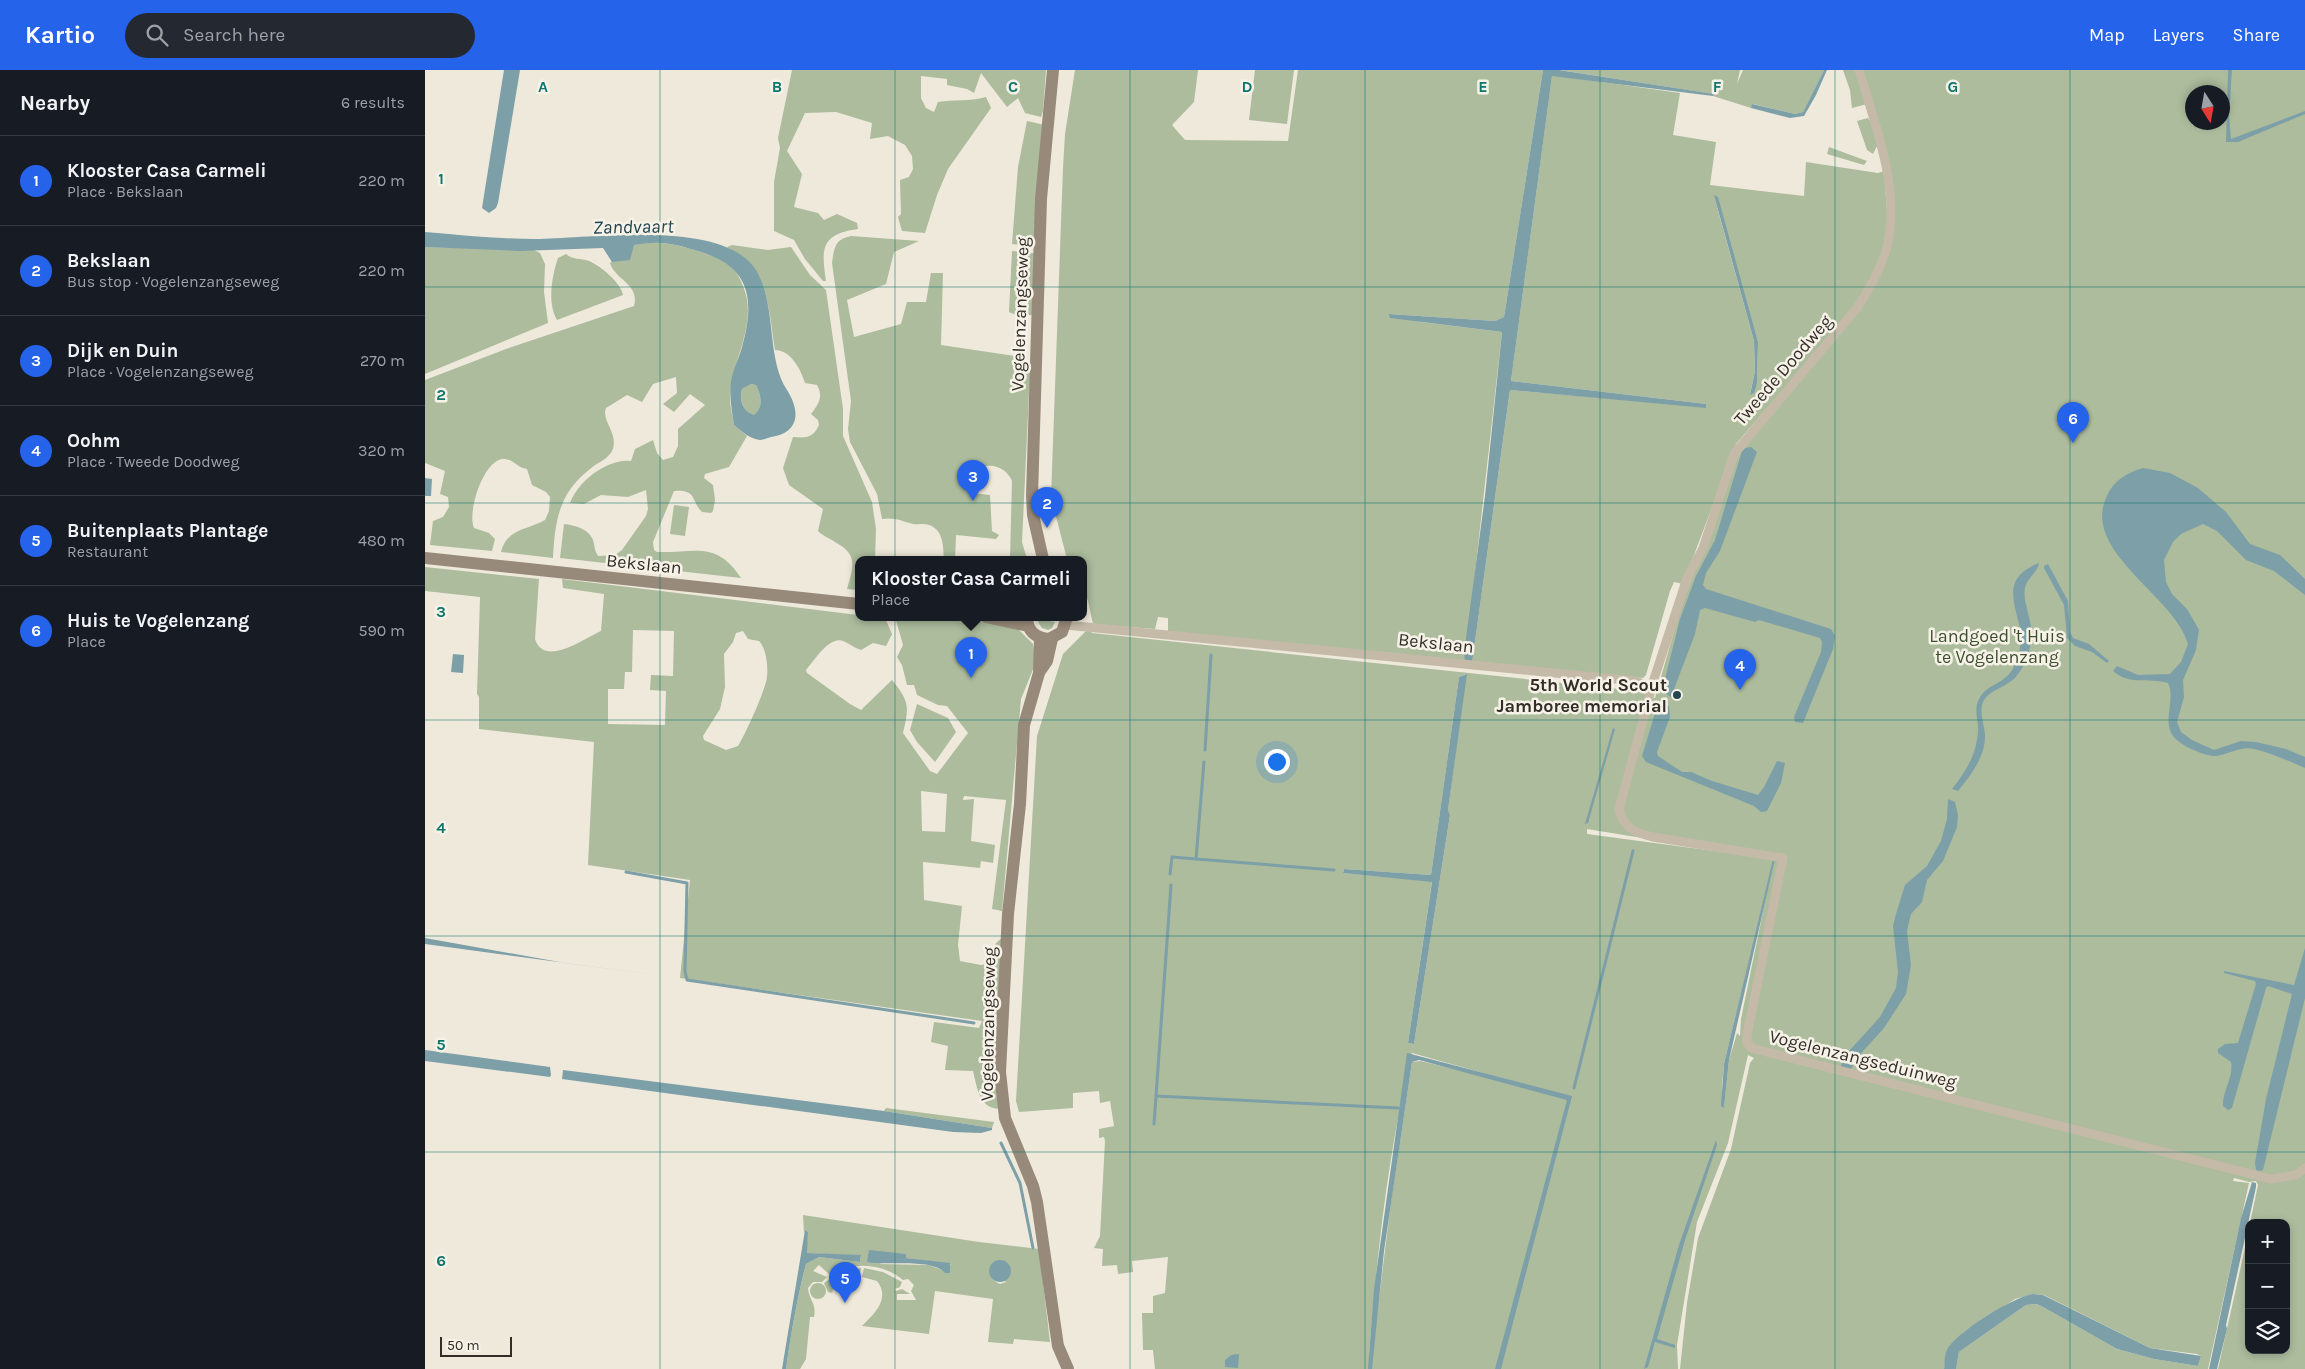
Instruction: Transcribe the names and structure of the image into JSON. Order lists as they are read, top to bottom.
{
  "streets": {
    "main road": ["Vogelenzangseweg", "Bekslaan"],
    "street": ["Tweede Doodweg", "Vogelenzangseduinweg"]
  },
  "crossings": [
    ["Tweede Doodweg", "Bekslaan"],
    ["Tweede Doodweg", "Vogelenzangseduinweg"],
    ["Bekslaan", "Vogelenzangseduinweg"]
  ],
  "water": ["Zandvaart"],
  "parks": ["Landgoed 't Huis te Vogelenzang"],
  "places": ["5th World Scout Jamboree memorial"],
  "scale_bar": "50 m",
  "north": "bottom",
  "page": {
    "header": "Kartio",
    "search": "Search here",
    "nav": ["Map", "Layers", "Share"],
    "heading": ["Nearby", "6 results"],
    "list": [
      {
        "mark": "1",
        "name": "Klooster Casa Carmeli",
        "note": "Place · Bekslaan",
        "value": "220 m"
      },
      {
        "mark": "2",
        "name": "Bekslaan",
        "note": "Bus stop · Vogelenzangseweg",
        "value": "220 m"
      },
      {
        "mark": "3",
        "name": "Dijk en Duin",
        "note": "Place · Vogelenzangseweg",
        "value": "270 m"
      },
      {
        "mark": "4",
        "name": "Oohm",
        "note": "Place · Tweede Doodweg",
        "value": "320 m"
      },
      {
        "mark": "5",
        "name": "Buitenplaats Plantage",
        "note": "Restaurant",
        "value": "480 m"
      },
      {
        "mark": "6",
        "name": "Huis te Vogelenzang",
        "note": "Place",
        "value": "590 m"
      }
    ],
    "pins": [
      "6",
      "3",
      "2",
      "1",
      "4",
      "5"
    ],
    "popup": ["Klooster Casa Carmeli", "Place"],
    "map_buttons": ["+", "−"],
    "scale": "50 m"
  },
  "grid": {
    "columns": [
      "A",
      "B",
      "C",
      "D",
      "E",
      "F",
      "G"
    ],
    "rows": [
      "1",
      "2",
      "3",
      "4",
      "5",
      "6"
    ]
  }
}
